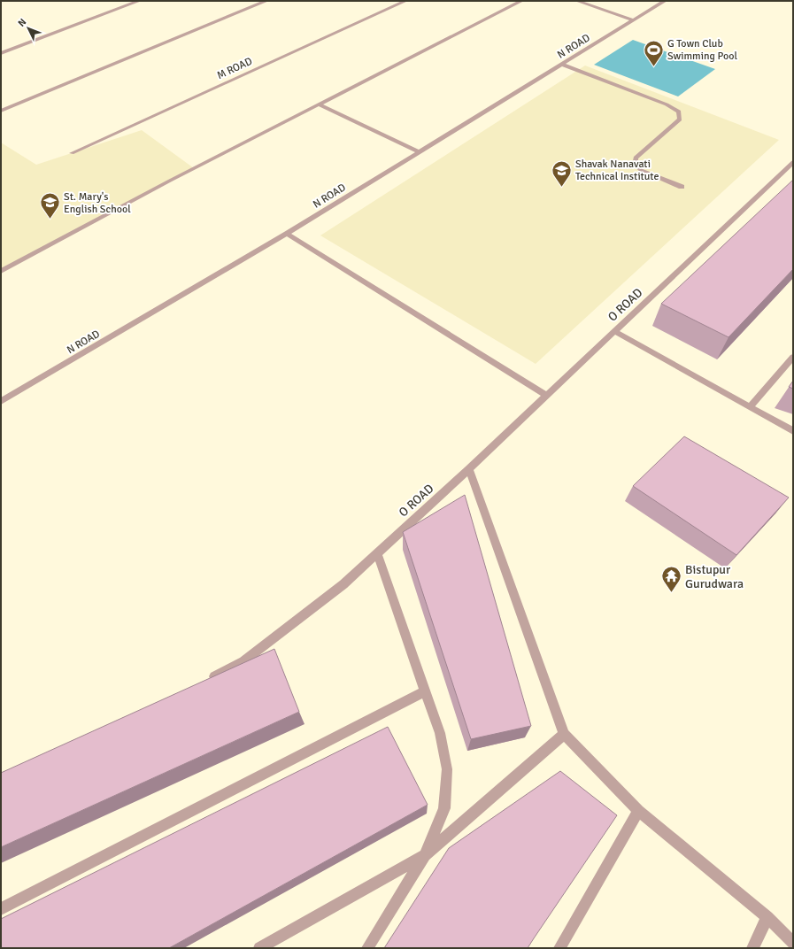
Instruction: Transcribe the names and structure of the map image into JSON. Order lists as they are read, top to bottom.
{
  "streets": {
    "street": ["N ROAD", "M ROAD", "O ROAD"]
  },
  "places": {
    "sports": ["G Town Club Swimming Pool"],
    "school or university": ["Shavak Nanavati Technical Institute", "St. Mary's English School"],
    "temple": ["Bistupur Gurudwara"]
  },
  "north": "top left"
}
